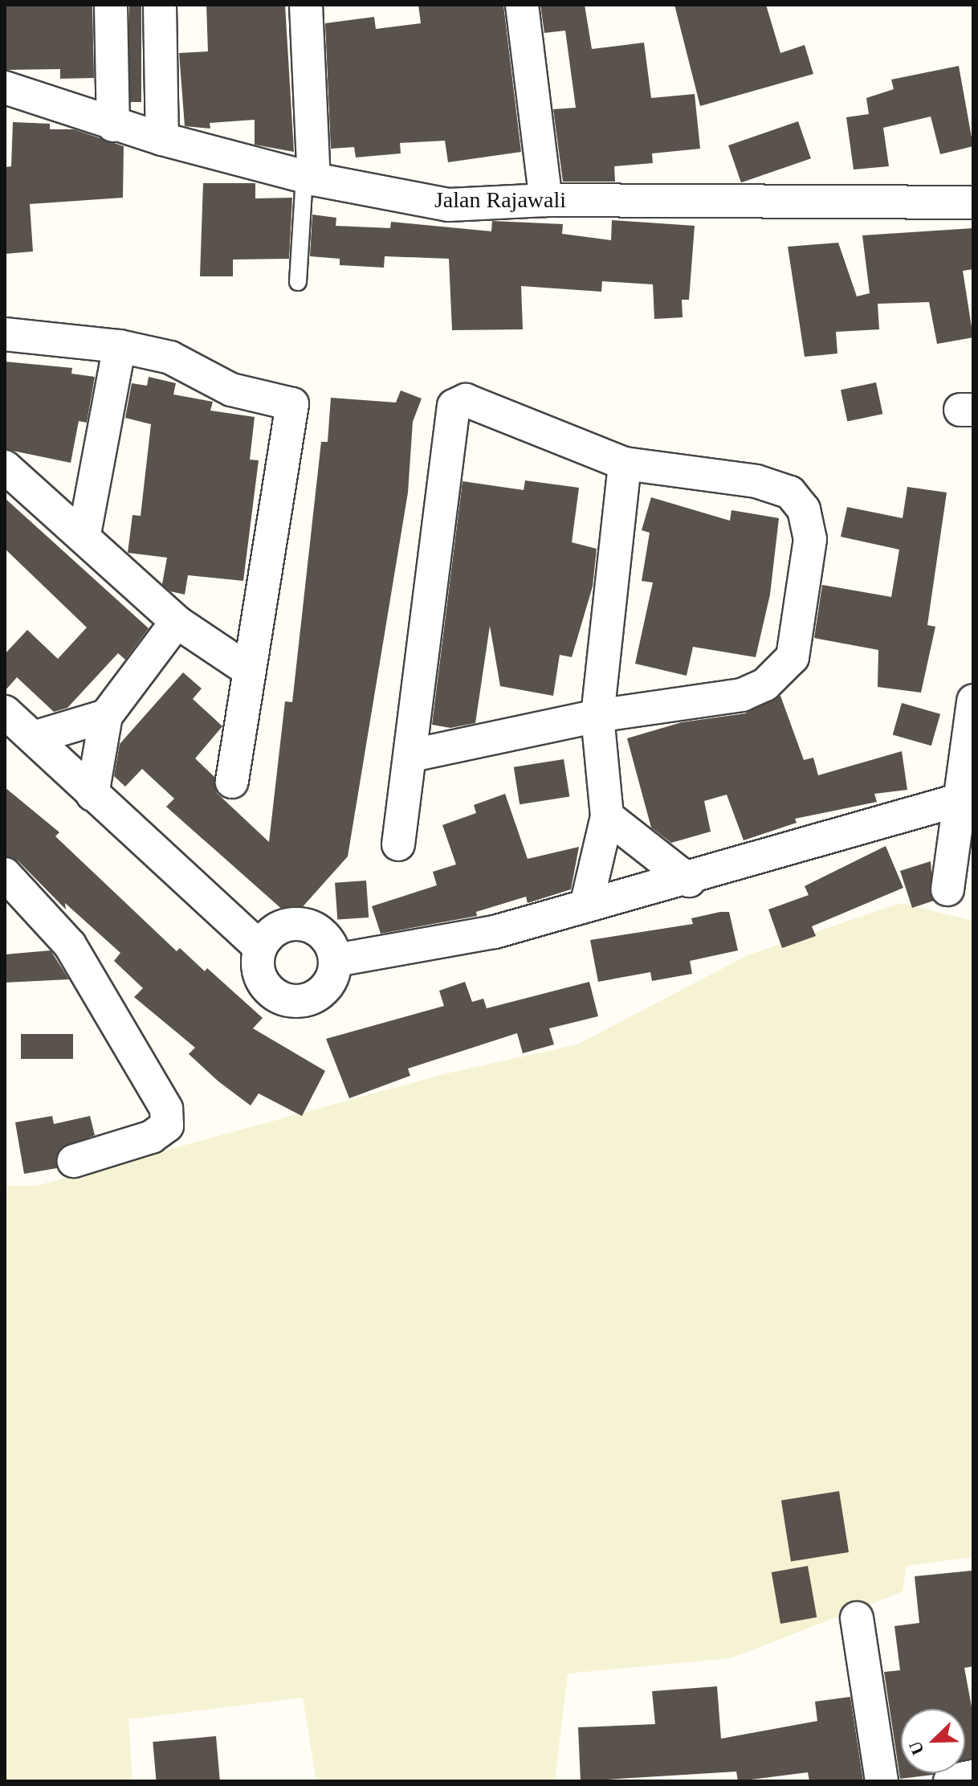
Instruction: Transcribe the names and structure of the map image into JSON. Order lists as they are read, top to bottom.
{
  "streets": {
    "street": ["Jalan Rajawali"]
  },
  "north": "bottom left"
}
